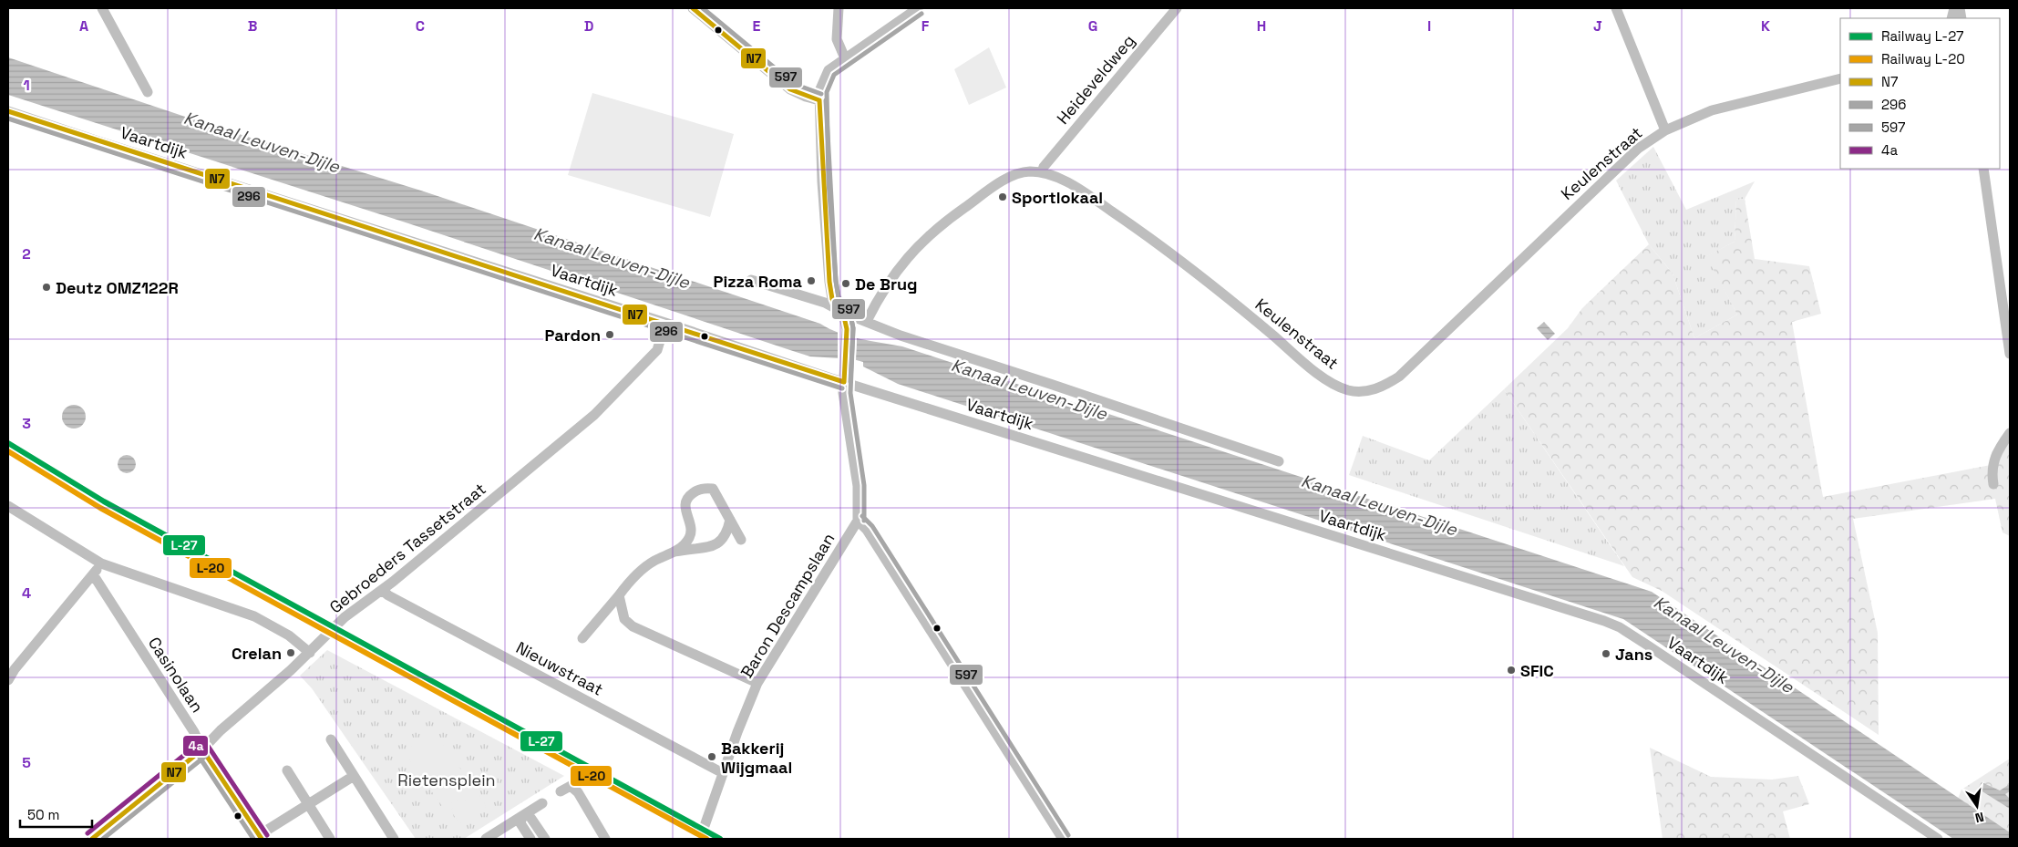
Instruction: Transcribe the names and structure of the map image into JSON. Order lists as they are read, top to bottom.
{
  "streets": {
    "street": [
      "Heideveldweg",
      "Vaartdijk",
      "Keulenstraat",
      "Gebroeders Tassetstraat",
      "Baron Descampslaan",
      "Nieuwstraat",
      "Casinolaan"
    ]
  },
  "crossings": [
    ["Heideveldweg", "Keulenstraat"],
    ["Vaartdijk", "Gebroeders Tassetstraat"],
    ["Vaartdijk", "Baron Descampslaan"],
    ["Gebroeders Tassetstraat", "Nieuwstraat"],
    ["Gebroeders Tassetstraat", "Casinolaan"],
    ["Baron Descampslaan", "Nieuwstraat"]
  ],
  "water": ["Kanaal Leuven-Dijle"],
  "parks": ["Rietensplein"],
  "places": [
    "Sportlokaal",
    "Pizza Roma",
    "De Brug",
    "Deutz OMZ122R",
    "Pardon",
    "Crelan",
    "Jans",
    "SFIC",
    "Bakkerij Wijgmaal"
  ],
  "lines": [
    "transit line N7",
    "transit line 597",
    "transit line 296",
    "rail line L-27",
    "rail line L-20",
    "transit line 4a"
  ],
  "legend": [
    "Railway L-27",
    "Railway L-20",
    "N7",
    "296",
    "597",
    "4a"
  ],
  "scale_bar": "50 m",
  "north": "bottom",
  "grid": {
    "columns": [
      "A",
      "B",
      "C",
      "D",
      "E",
      "F",
      "G",
      "H",
      "I",
      "J",
      "K"
    ],
    "rows": [
      "1",
      "2",
      "3",
      "4",
      "5"
    ]
  }
}
